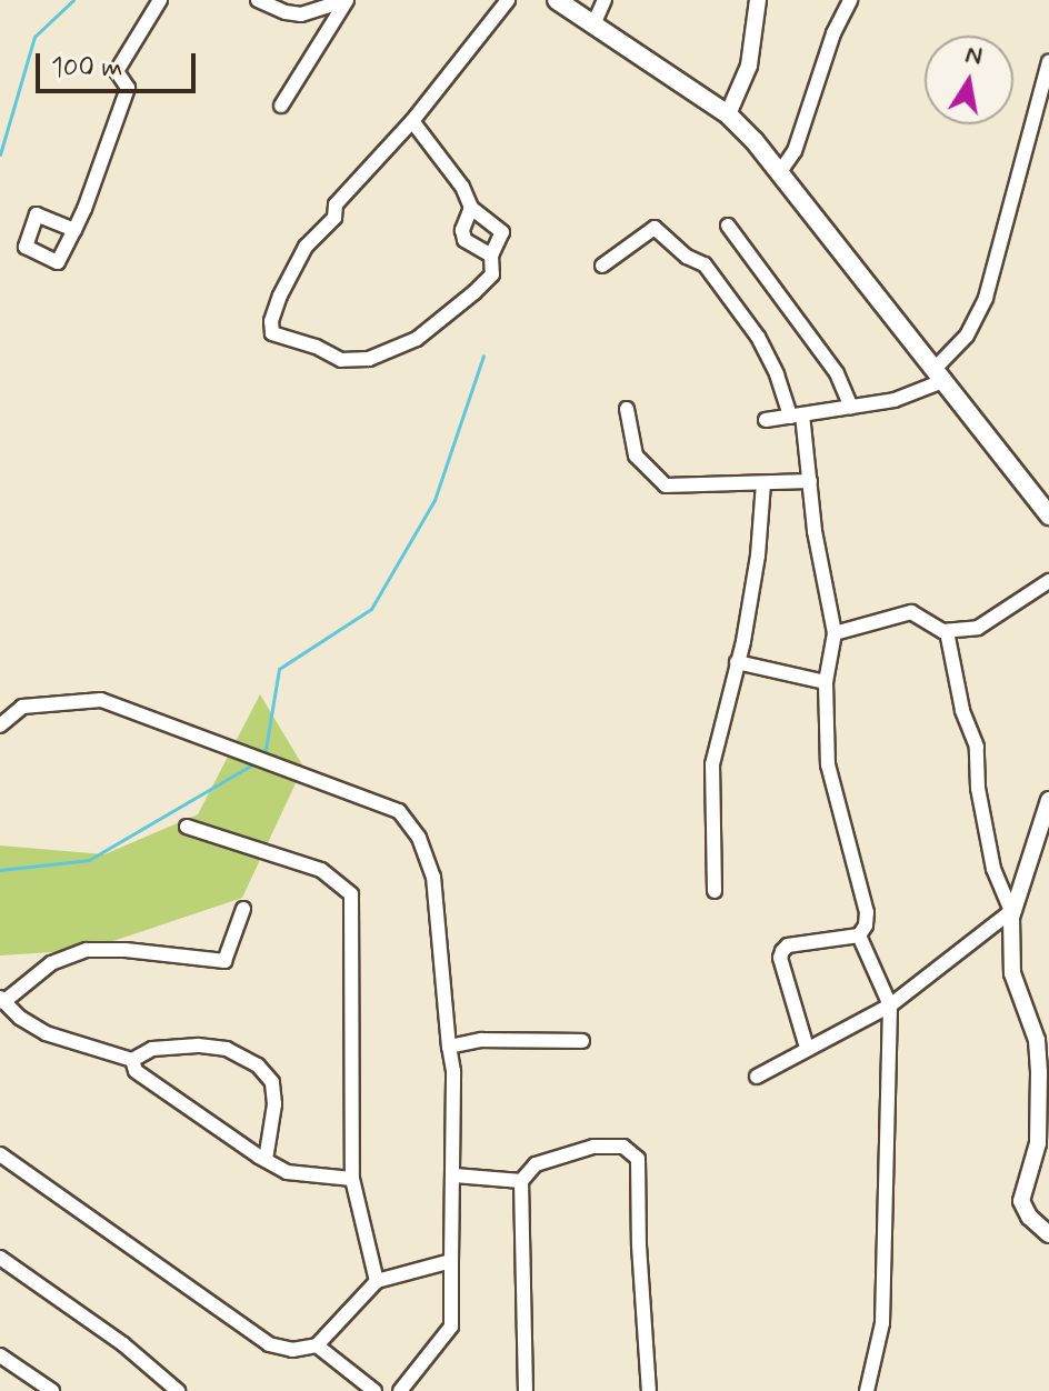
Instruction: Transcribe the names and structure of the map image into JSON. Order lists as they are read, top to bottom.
{
  "scale_bar": "100 m",
  "north": "top"
}
